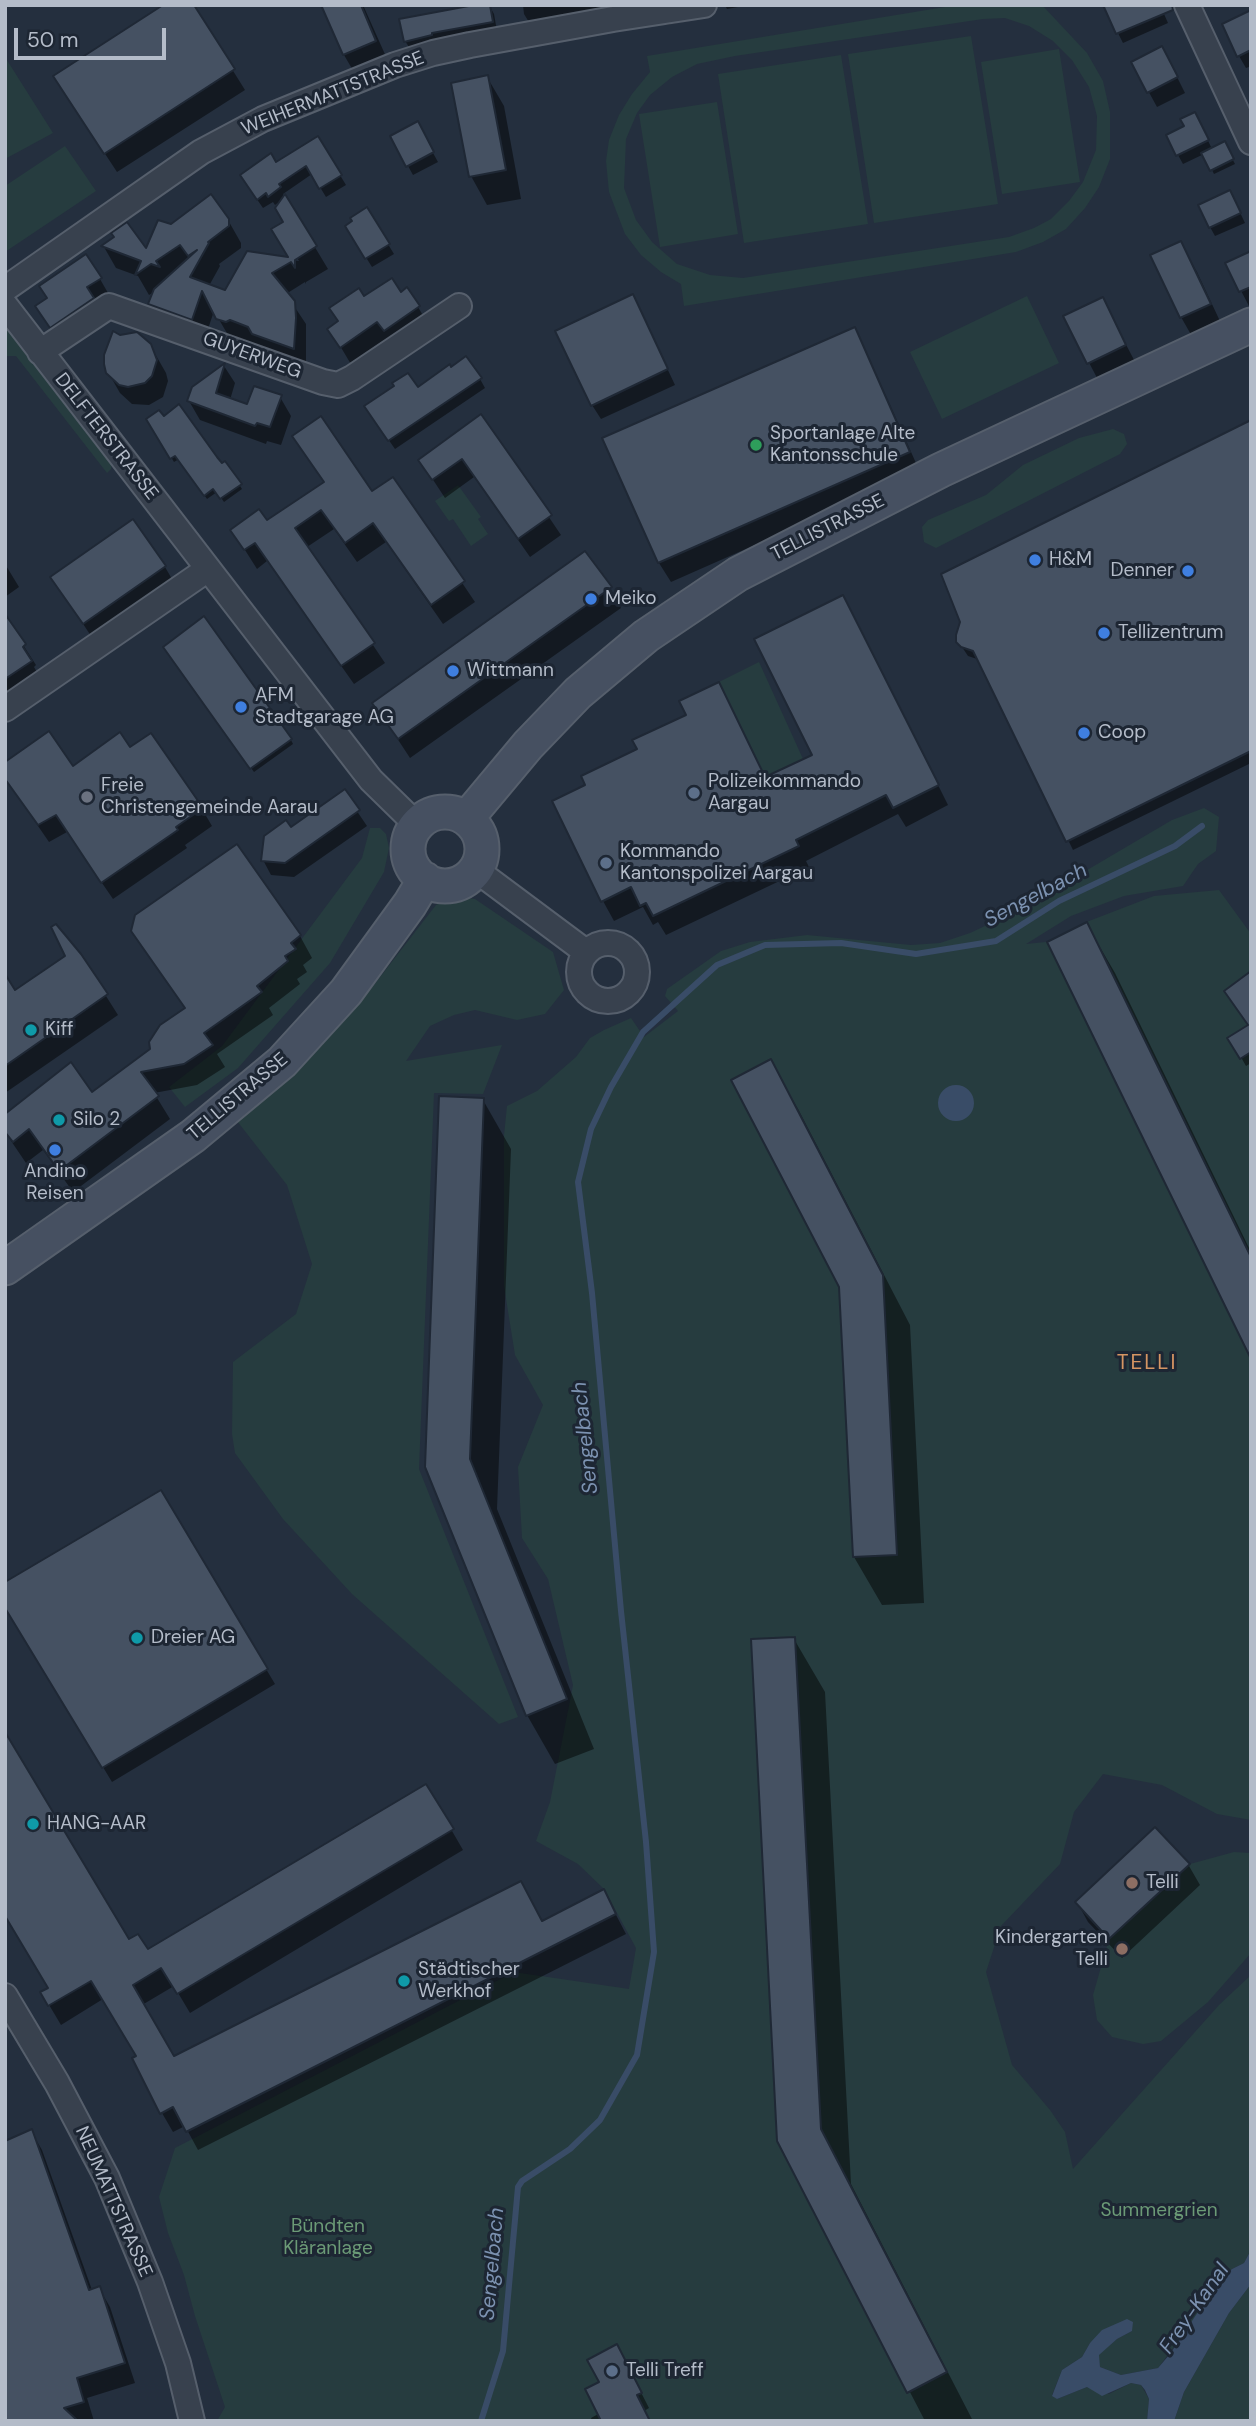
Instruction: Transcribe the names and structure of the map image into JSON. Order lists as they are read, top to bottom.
{
  "streets": {
    "main road": ["TELLISTRASSE"],
    "street": [
      "WEIHERMATTSTRASSE",
      "GUYERWEG",
      "DELFTERSTRASSE",
      "NEUMATTSTRASSE"
    ]
  },
  "crossings": [
    ["GUYERWEG", "DELFTERSTRASSE"],
    ["DELFTERSTRASSE", "TELLISTRASSE"]
  ],
  "districts": ["TELLI"],
  "water": ["Sengelbach", "Frey-Kanal"],
  "parks": ["Summergrien", "Bündten Kläranlage"],
  "places": [
    "Sportanlage Alte Kantonsschule",
    "H&M",
    "Denner",
    "Meiko",
    "Tellizentrum",
    "Wittmann",
    "AFM Stadtgarage AG",
    "Coop",
    "Polizeikommando Aargau",
    "Freie Christengemeinde Aarau",
    "Kommando Kantonspolizei Aargau",
    "Kiff",
    "Silo 2",
    "Andino Reisen",
    "Dreier AG",
    "HANG-AAR",
    "Telli",
    "Kindergarten Telli",
    "Städtischer Werkhof",
    "Telli Treff"
  ],
  "scale_bar": "50 m"
}
